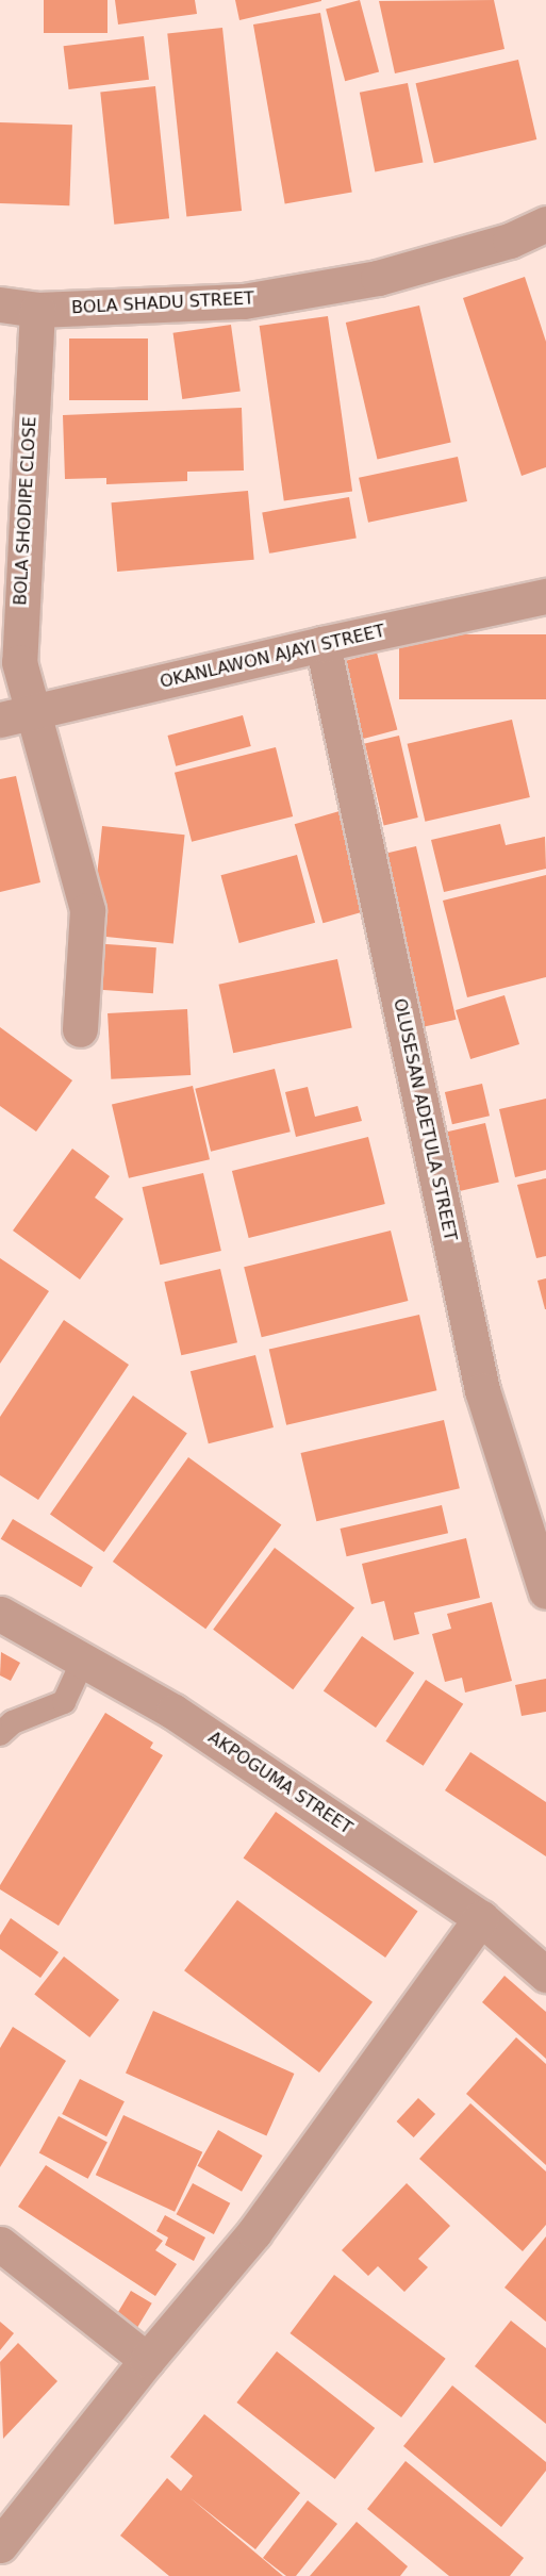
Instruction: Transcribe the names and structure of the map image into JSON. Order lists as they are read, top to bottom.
{
  "streets": {
    "street": [
      "BOLA SHADU STREET",
      "BOLA SHODIPE CLOSE",
      "OKANLAWON AJAYI STREET",
      "OLUSESAN ADETULA STREET",
      "AKPOGUMA STREET"
    ]
  },
  "crossings": [
    ["BOLA SHADU STREET", "BOLA SHODIPE CLOSE"],
    ["BOLA SHODIPE CLOSE", "OKANLAWON AJAYI STREET"],
    ["OKANLAWON AJAYI STREET", "OLUSESAN ADETULA STREET"]
  ]
}
